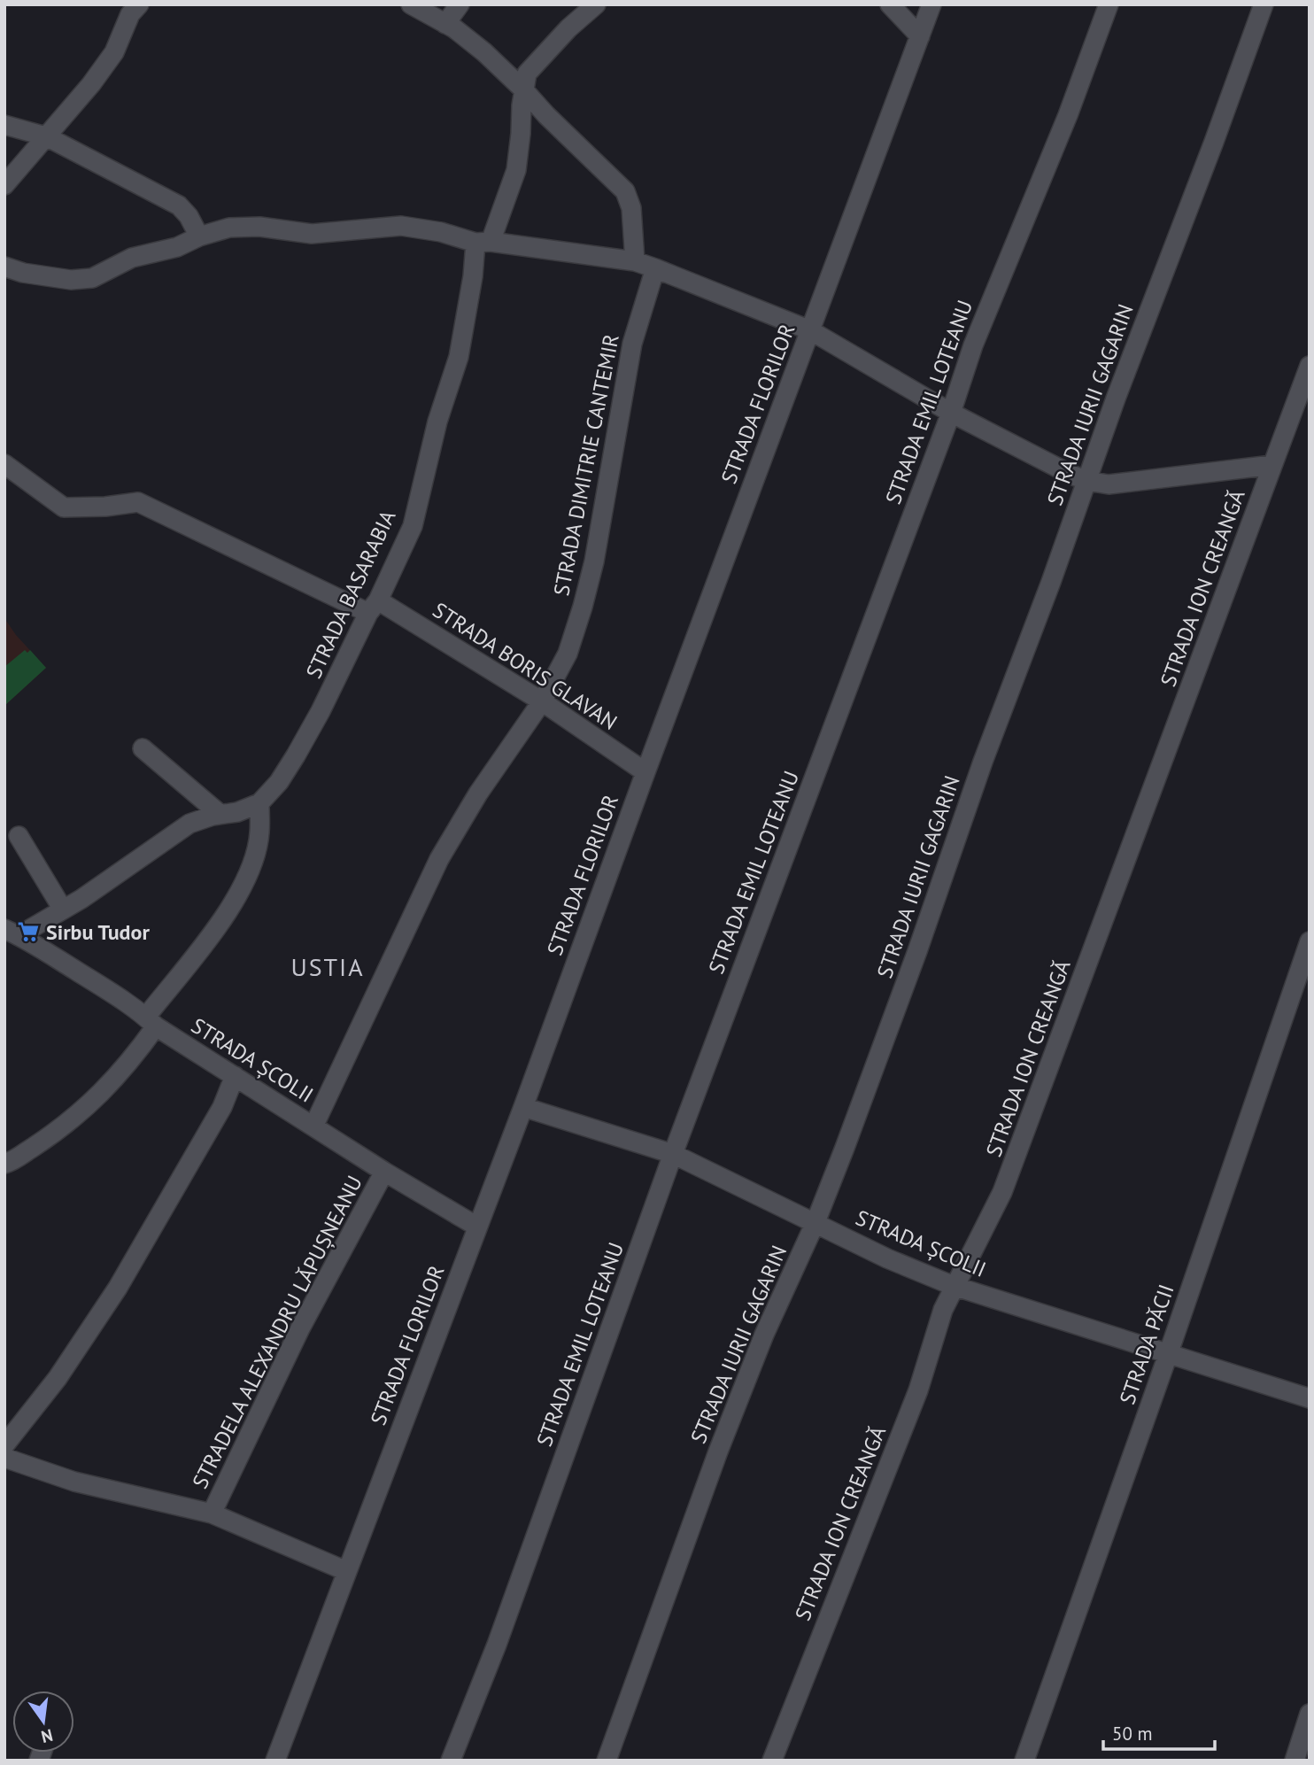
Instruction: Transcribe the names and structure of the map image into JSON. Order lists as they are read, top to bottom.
{
  "streets": {
    "street": [
      "STRADA EMIL LOTEANU",
      "STRADA FLORILOR",
      "STRADA IURII GAGARIN",
      "STRADA DIMITRIE CANTEMIR",
      "STRADA ION CREANGĂ",
      "STRADA BASARABIA",
      "STRADA BORIS GLAVAN",
      "STRADA ȘCOLII",
      "STRADELA ALEXANDRU LĂPUȘNEANU",
      "STRADA PĂCII"
    ]
  },
  "crossings": [
    ["STRADA EMIL LOTEANU", "STRADA ȘCOLII"],
    ["STRADA FLORILOR", "STRADA BORIS GLAVAN"],
    ["STRADA FLORILOR", "STRADA ȘCOLII"],
    ["STRADA IURII GAGARIN", "STRADA ȘCOLII"],
    ["STRADA DIMITRIE CANTEMIR", "STRADA BORIS GLAVAN"],
    ["STRADA DIMITRIE CANTEMIR", "STRADA ȘCOLII"],
    ["STRADA ION CREANGĂ", "STRADA ȘCOLII"],
    ["STRADA BASARABIA", "STRADA BORIS GLAVAN"],
    ["STRADA ȘCOLII", "STRADELA ALEXANDRU LĂPUȘNEANU"],
    ["STRADA ȘCOLII", "STRADA PĂCII"]
  ],
  "districts": ["USTIA"],
  "places": {
    "supermarket": ["Sirbu Tudor"]
  },
  "scale_bar": "50 m",
  "north": "bottom"
}
